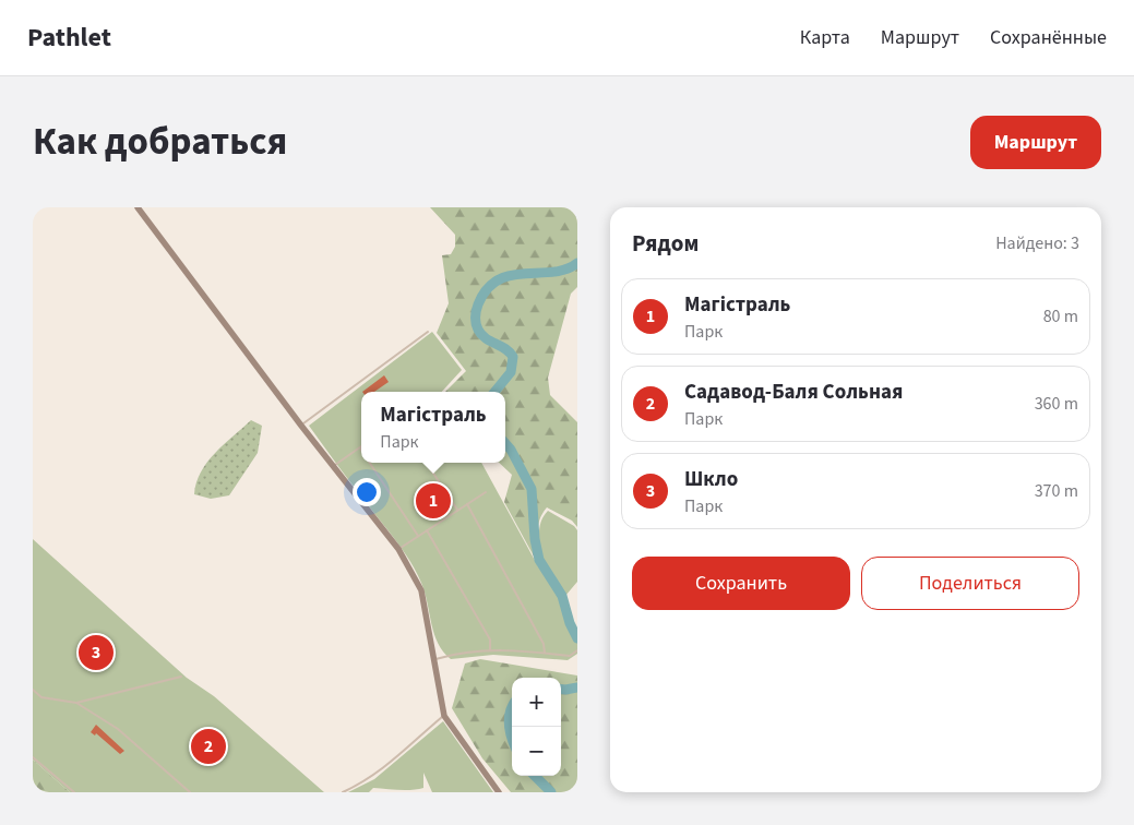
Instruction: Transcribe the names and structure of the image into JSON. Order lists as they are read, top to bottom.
{
  "page": {
    "header": "Pathlet",
    "nav": ["Карта", "Маршрут", "Сохранённые"],
    "title": "Как добраться",
    "buttons": [
      "Маршрут",
      ["Сохранить", "Поделиться"]
    ],
    "heading": ["Рядом", "Найдено: 3"],
    "list": [
      {
        "mark": "1",
        "name": "Магістраль",
        "note": "Парк",
        "value": "80 m"
      },
      {
        "mark": "2",
        "name": "Садавод-Баля Сольная",
        "note": "Парк",
        "value": "360 m"
      },
      {
        "mark": "3",
        "name": "Шкло",
        "note": "Парк",
        "value": "370 m"
      }
    ],
    "popup": ["Магістраль", "Парк"],
    "pins": ["1", "3", "2"],
    "map_buttons": ["+", "−"]
  }
}
